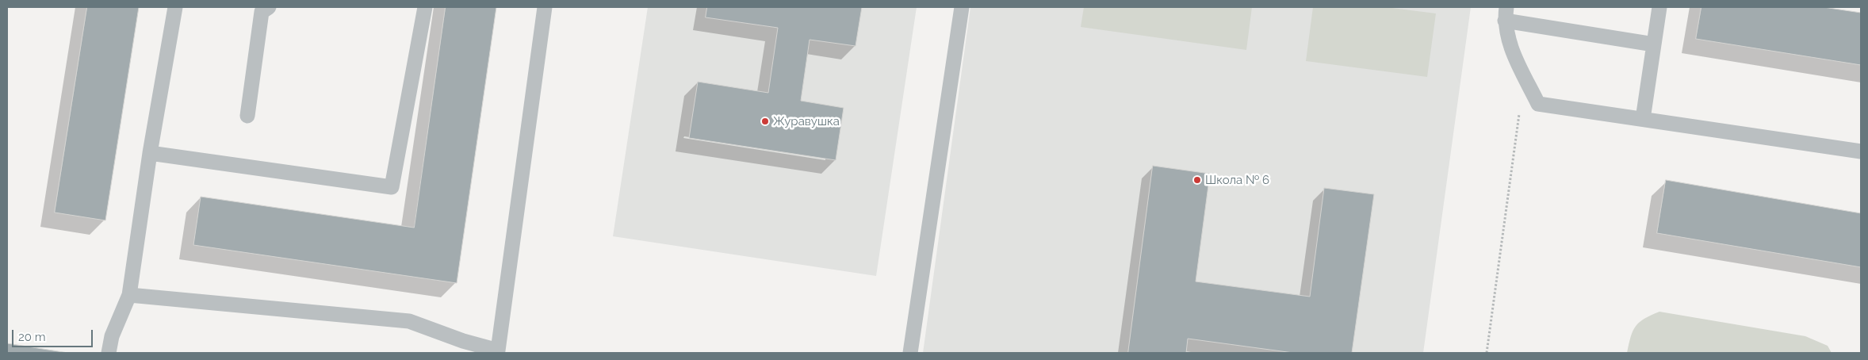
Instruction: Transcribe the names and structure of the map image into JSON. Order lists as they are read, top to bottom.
{
  "places": ["Журавушка", "Школа № 6"],
  "scale_bar": "20 m"
}
